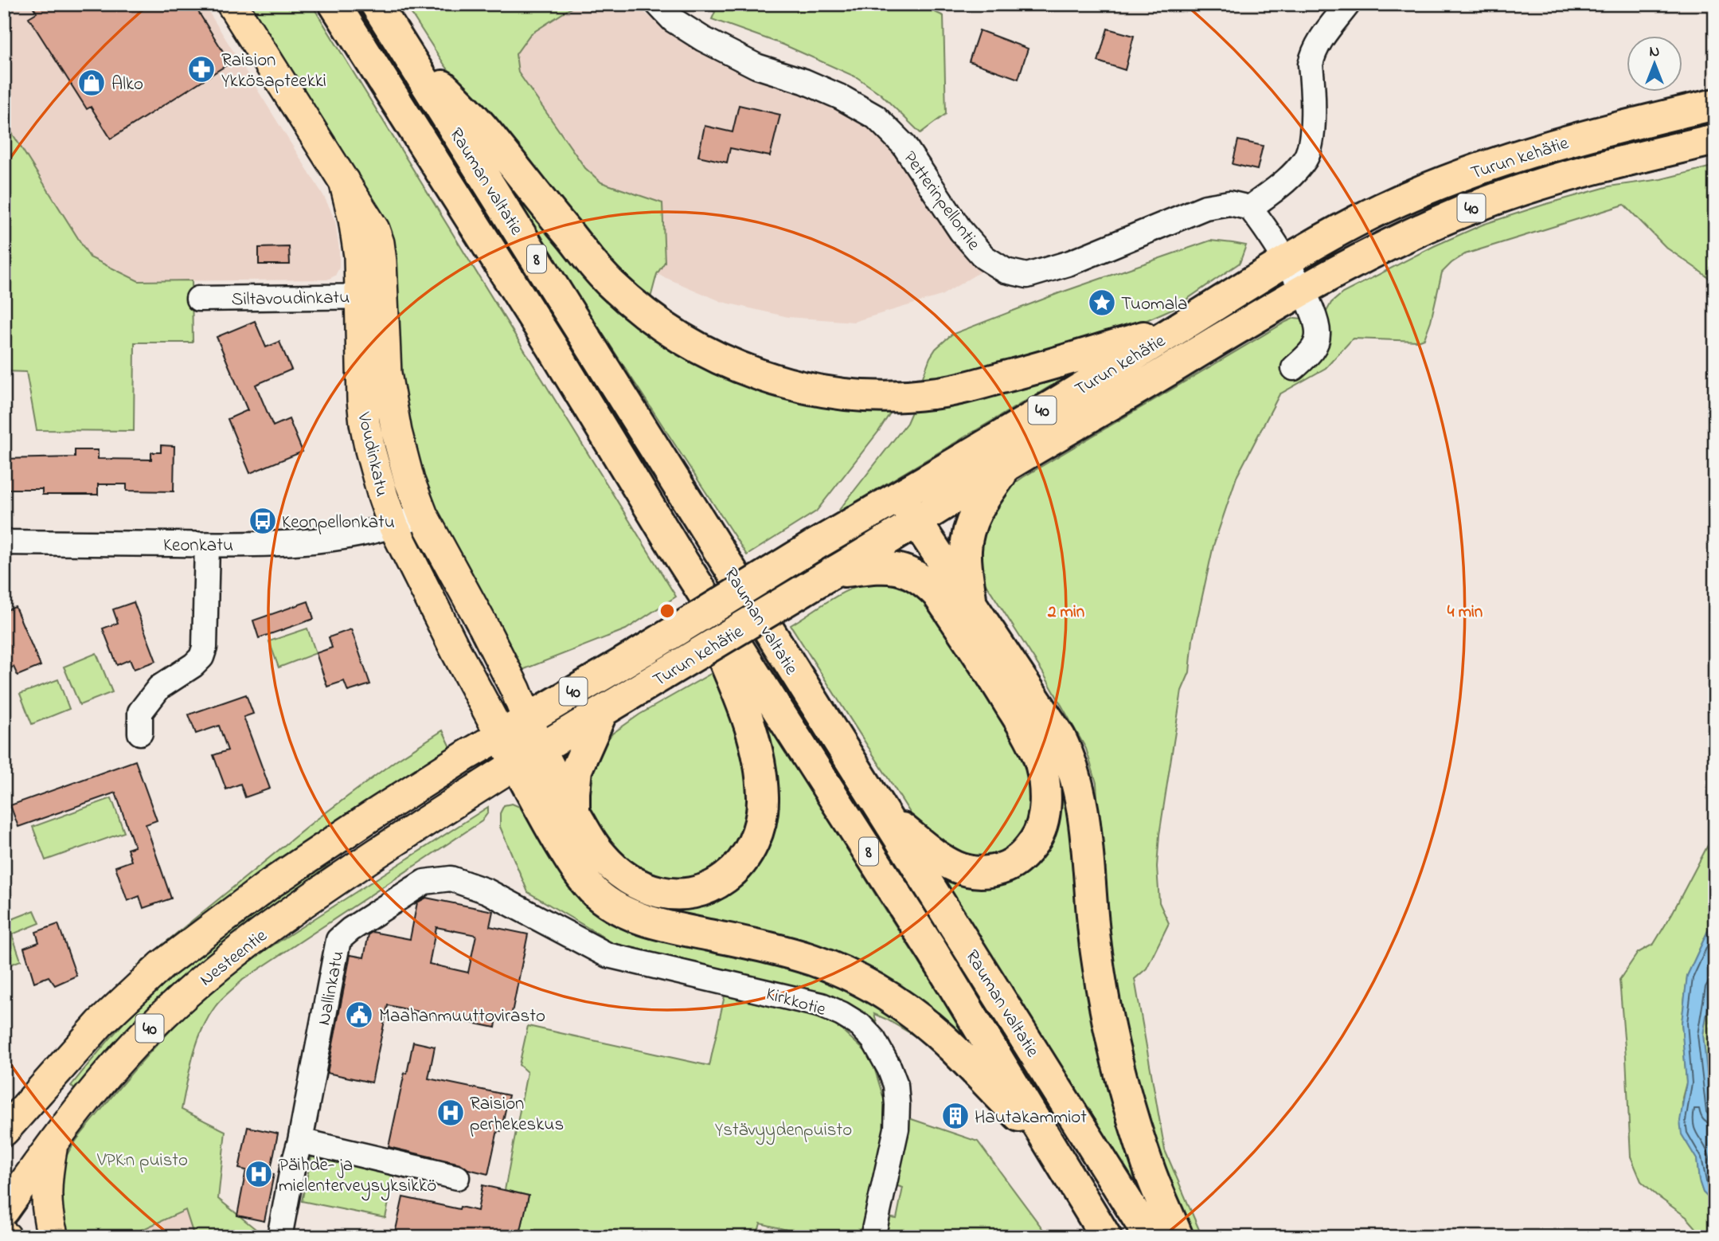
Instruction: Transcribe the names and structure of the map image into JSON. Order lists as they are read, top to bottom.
{
  "streets": {
    "highway": [
      "Turun kehätie",
      "Rauman valtatie",
      "40",
      "8"
    ],
    "main road": ["Voudinkatu", "Nesteentie"],
    "street": [
      "Petterinpellontie",
      "Siltavoudinkatu",
      "Keonkatu",
      "Nallinkatu",
      "Kirkkotie"
    ]
  },
  "crossings": [
    ["Turun kehätie", "Voudinkatu"],
    ["Turun kehätie", "Nesteentie"],
    ["Siltavoudinkatu", "Voudinkatu"],
    ["Voudinkatu", "Keonkatu"],
    ["Voudinkatu", "Nesteentie"],
    ["Nallinkatu", "Kirkkotie"]
  ],
  "parks": ["Ystävyydenpuisto", "VPK:n puisto"],
  "places": {
    "pharmacy": ["Raision Ykkösapteekki"],
    "shop": ["Alko"],
    "place": ["Tuomala"],
    "bus stop": ["Keonpellonkatu"],
    "public building": ["Maahanmuuttovirasto"],
    "hospital": ["Raision perhekeskus", "Päihde- ja mielenterveysyksikkö"],
    "building": ["Hautakammiot"]
  },
  "north": "top",
  "rings": ["2 min", "4 min"]
}
